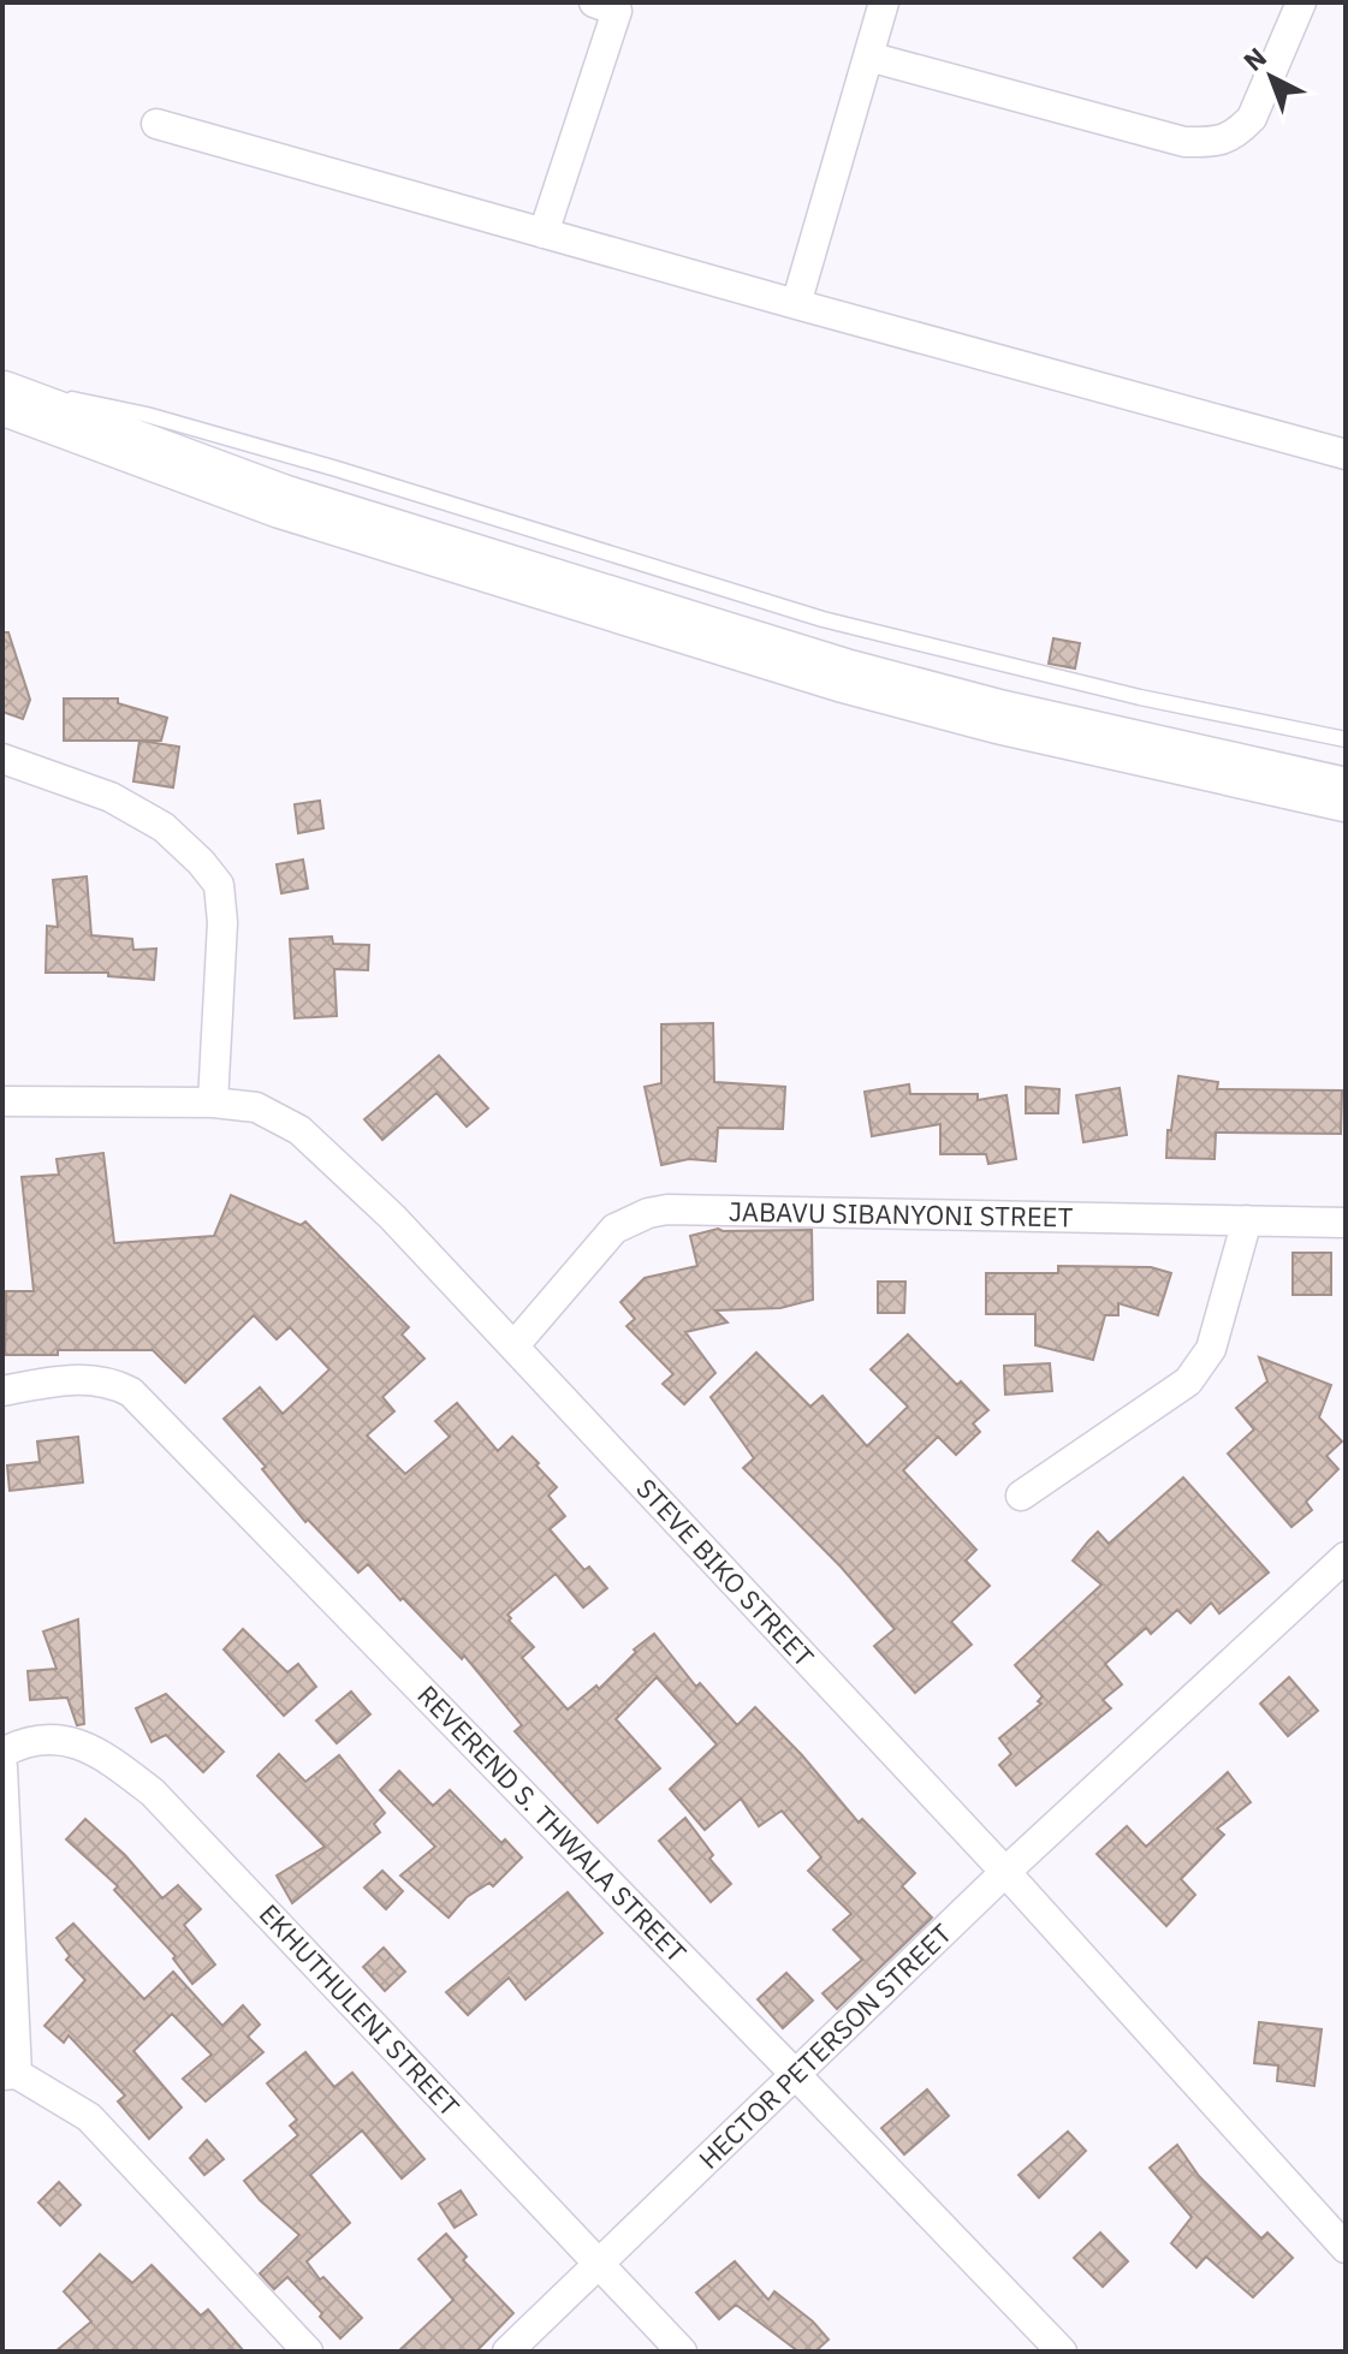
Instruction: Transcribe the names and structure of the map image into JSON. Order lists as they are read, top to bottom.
{
  "streets": {
    "street": [
      "JABAVU SIBANYONI STREET",
      "STEVE BIKO STREET",
      "REVEREND S. THWALA STREET",
      "EKHUTHULENI STREET",
      "HECTOR PETERSON STREET"
    ]
  },
  "crossings": [
    ["JABAVU SIBANYONI STREET", "STEVE BIKO STREET"],
    ["STEVE BIKO STREET", "HECTOR PETERSON STREET"],
    ["REVEREND S. THWALA STREET", "HECTOR PETERSON STREET"],
    ["EKHUTHULENI STREET", "HECTOR PETERSON STREET"]
  ],
  "north": "top left"
}
